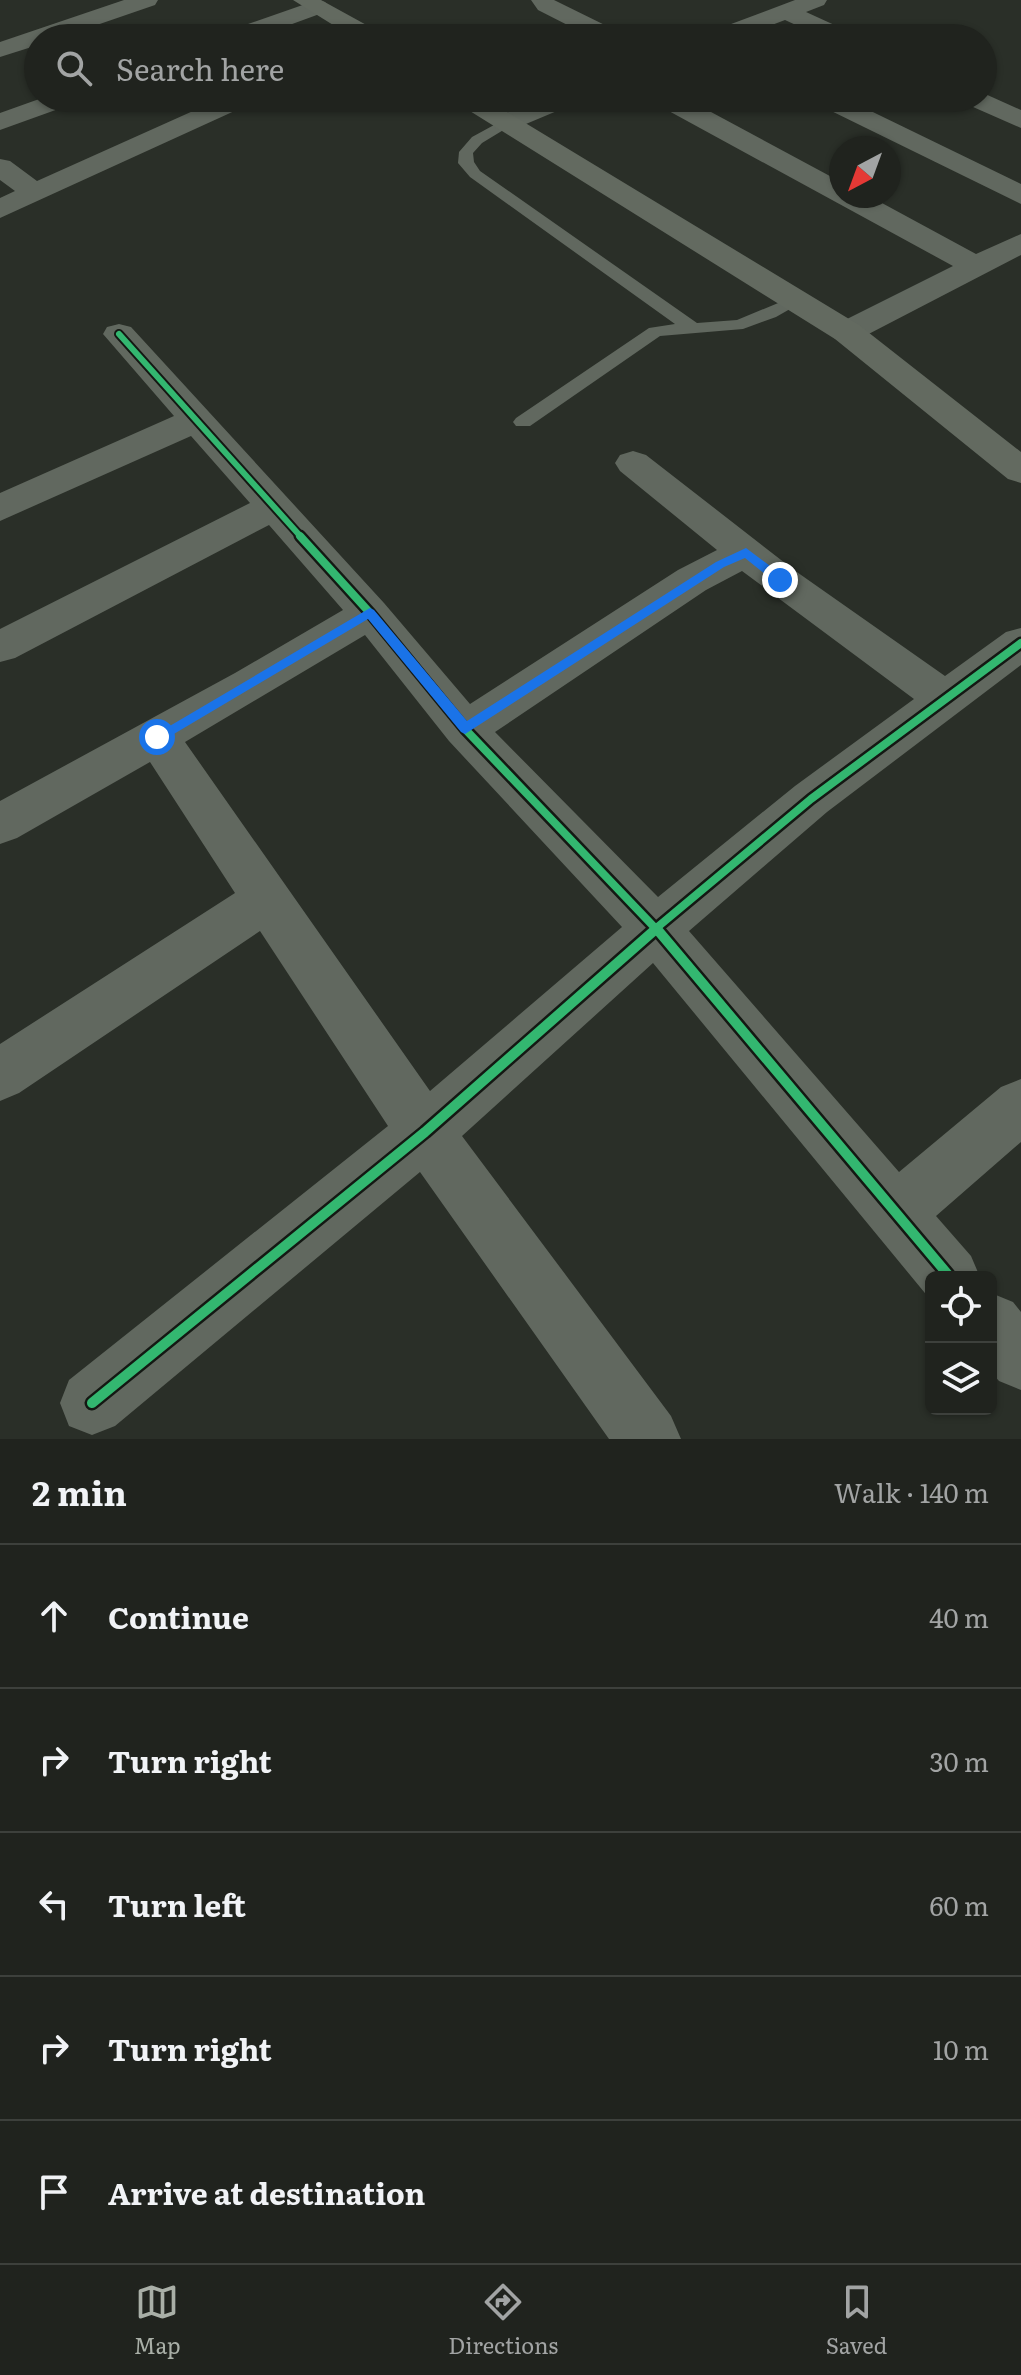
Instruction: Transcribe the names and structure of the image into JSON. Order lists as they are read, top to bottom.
{
  "north": "bottom left",
  "page": {
    "search": "Search here",
    "heading": ["2 min", "Walk · 140 m"],
    "list": [
      ["Continue", "40 m"],
      ["Turn right", "30 m"],
      ["Turn left", "60 m"],
      ["Turn right", "10 m"],
      "Arrive at destination"
    ],
    "nav": ["Map", "Directions", "Saved"]
  }
}
